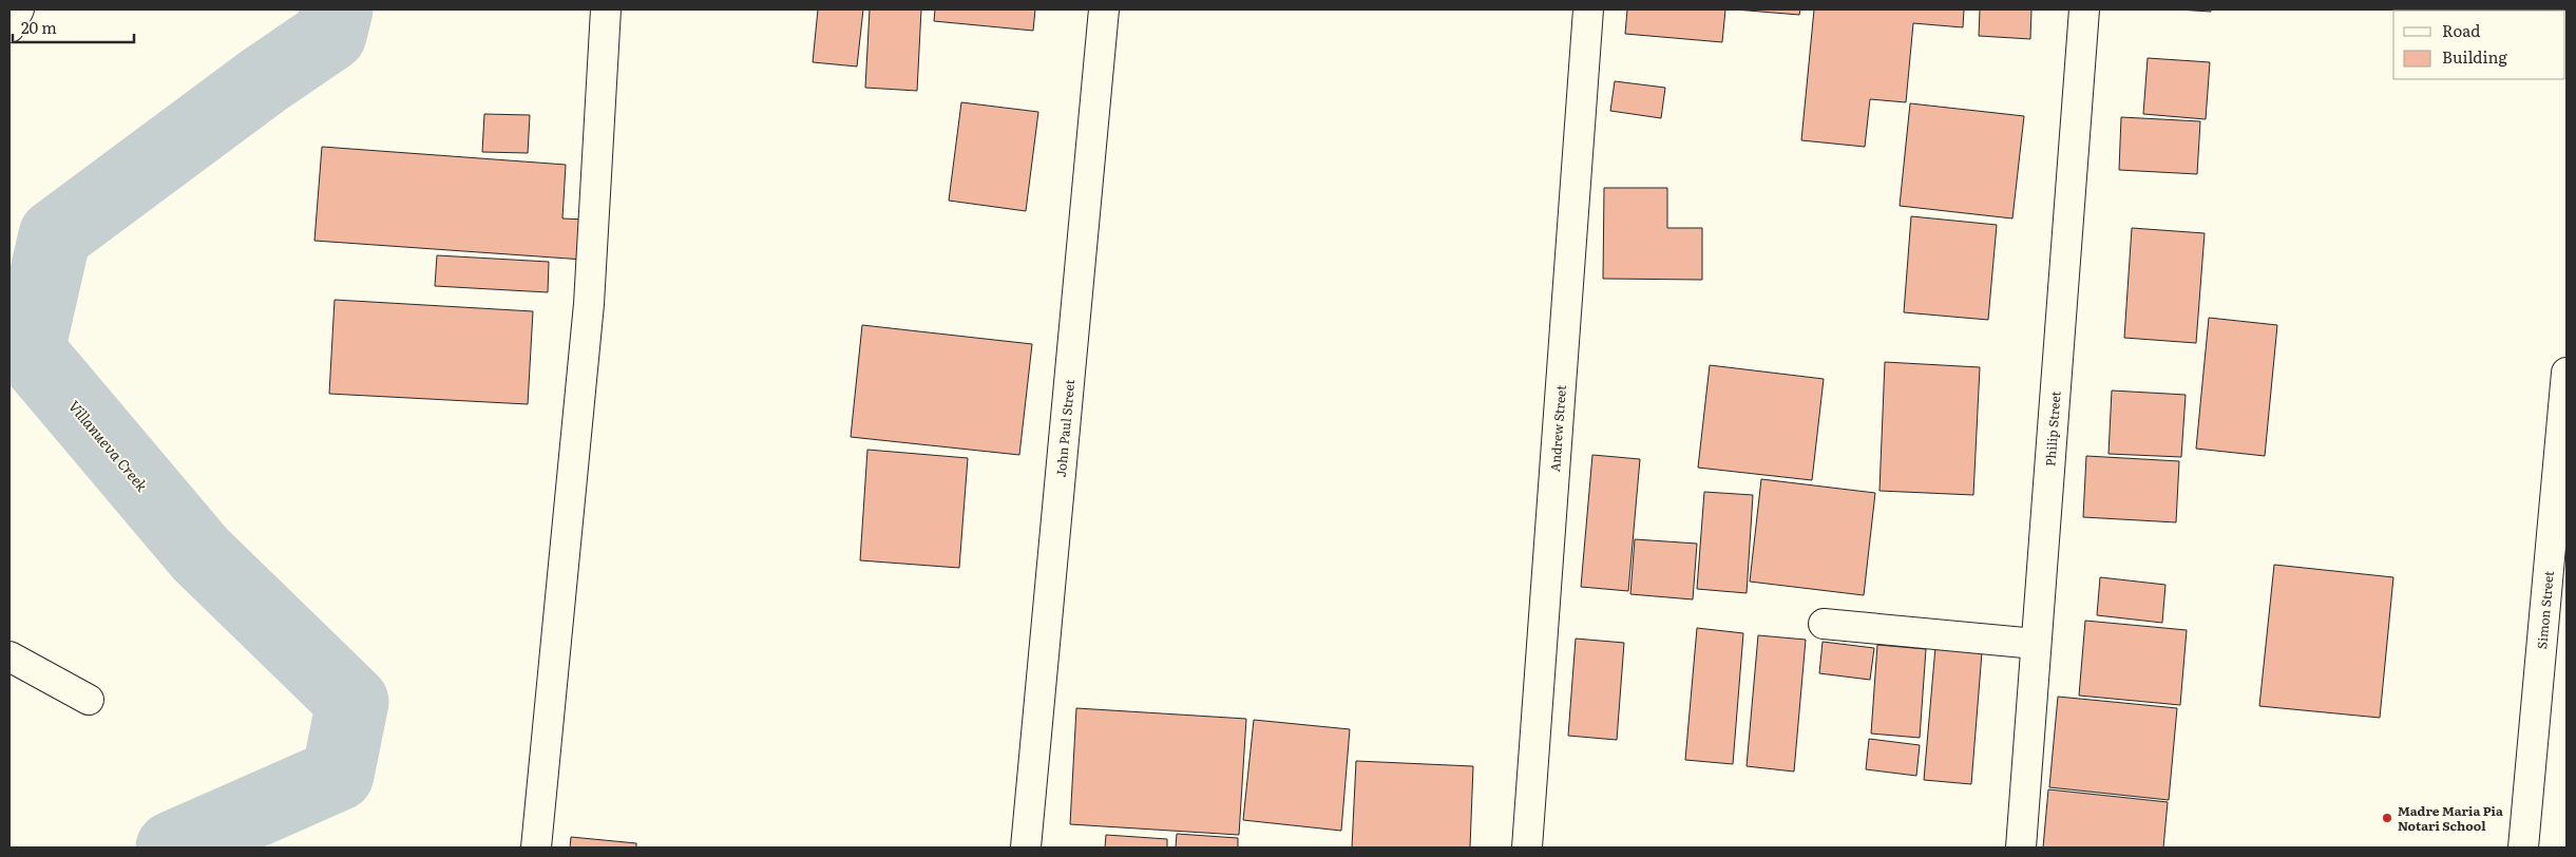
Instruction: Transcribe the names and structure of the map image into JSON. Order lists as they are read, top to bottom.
{
  "streets": {
    "street": [
      "John Paul Street",
      "Andrew Street",
      "Philip Street",
      "Simon Street"
    ]
  },
  "water": ["Villanueva Creek"],
  "places": ["Madre Maria Pia Notari School"],
  "legend": ["Road", "Building"],
  "scale_bar": "20 m"
}
